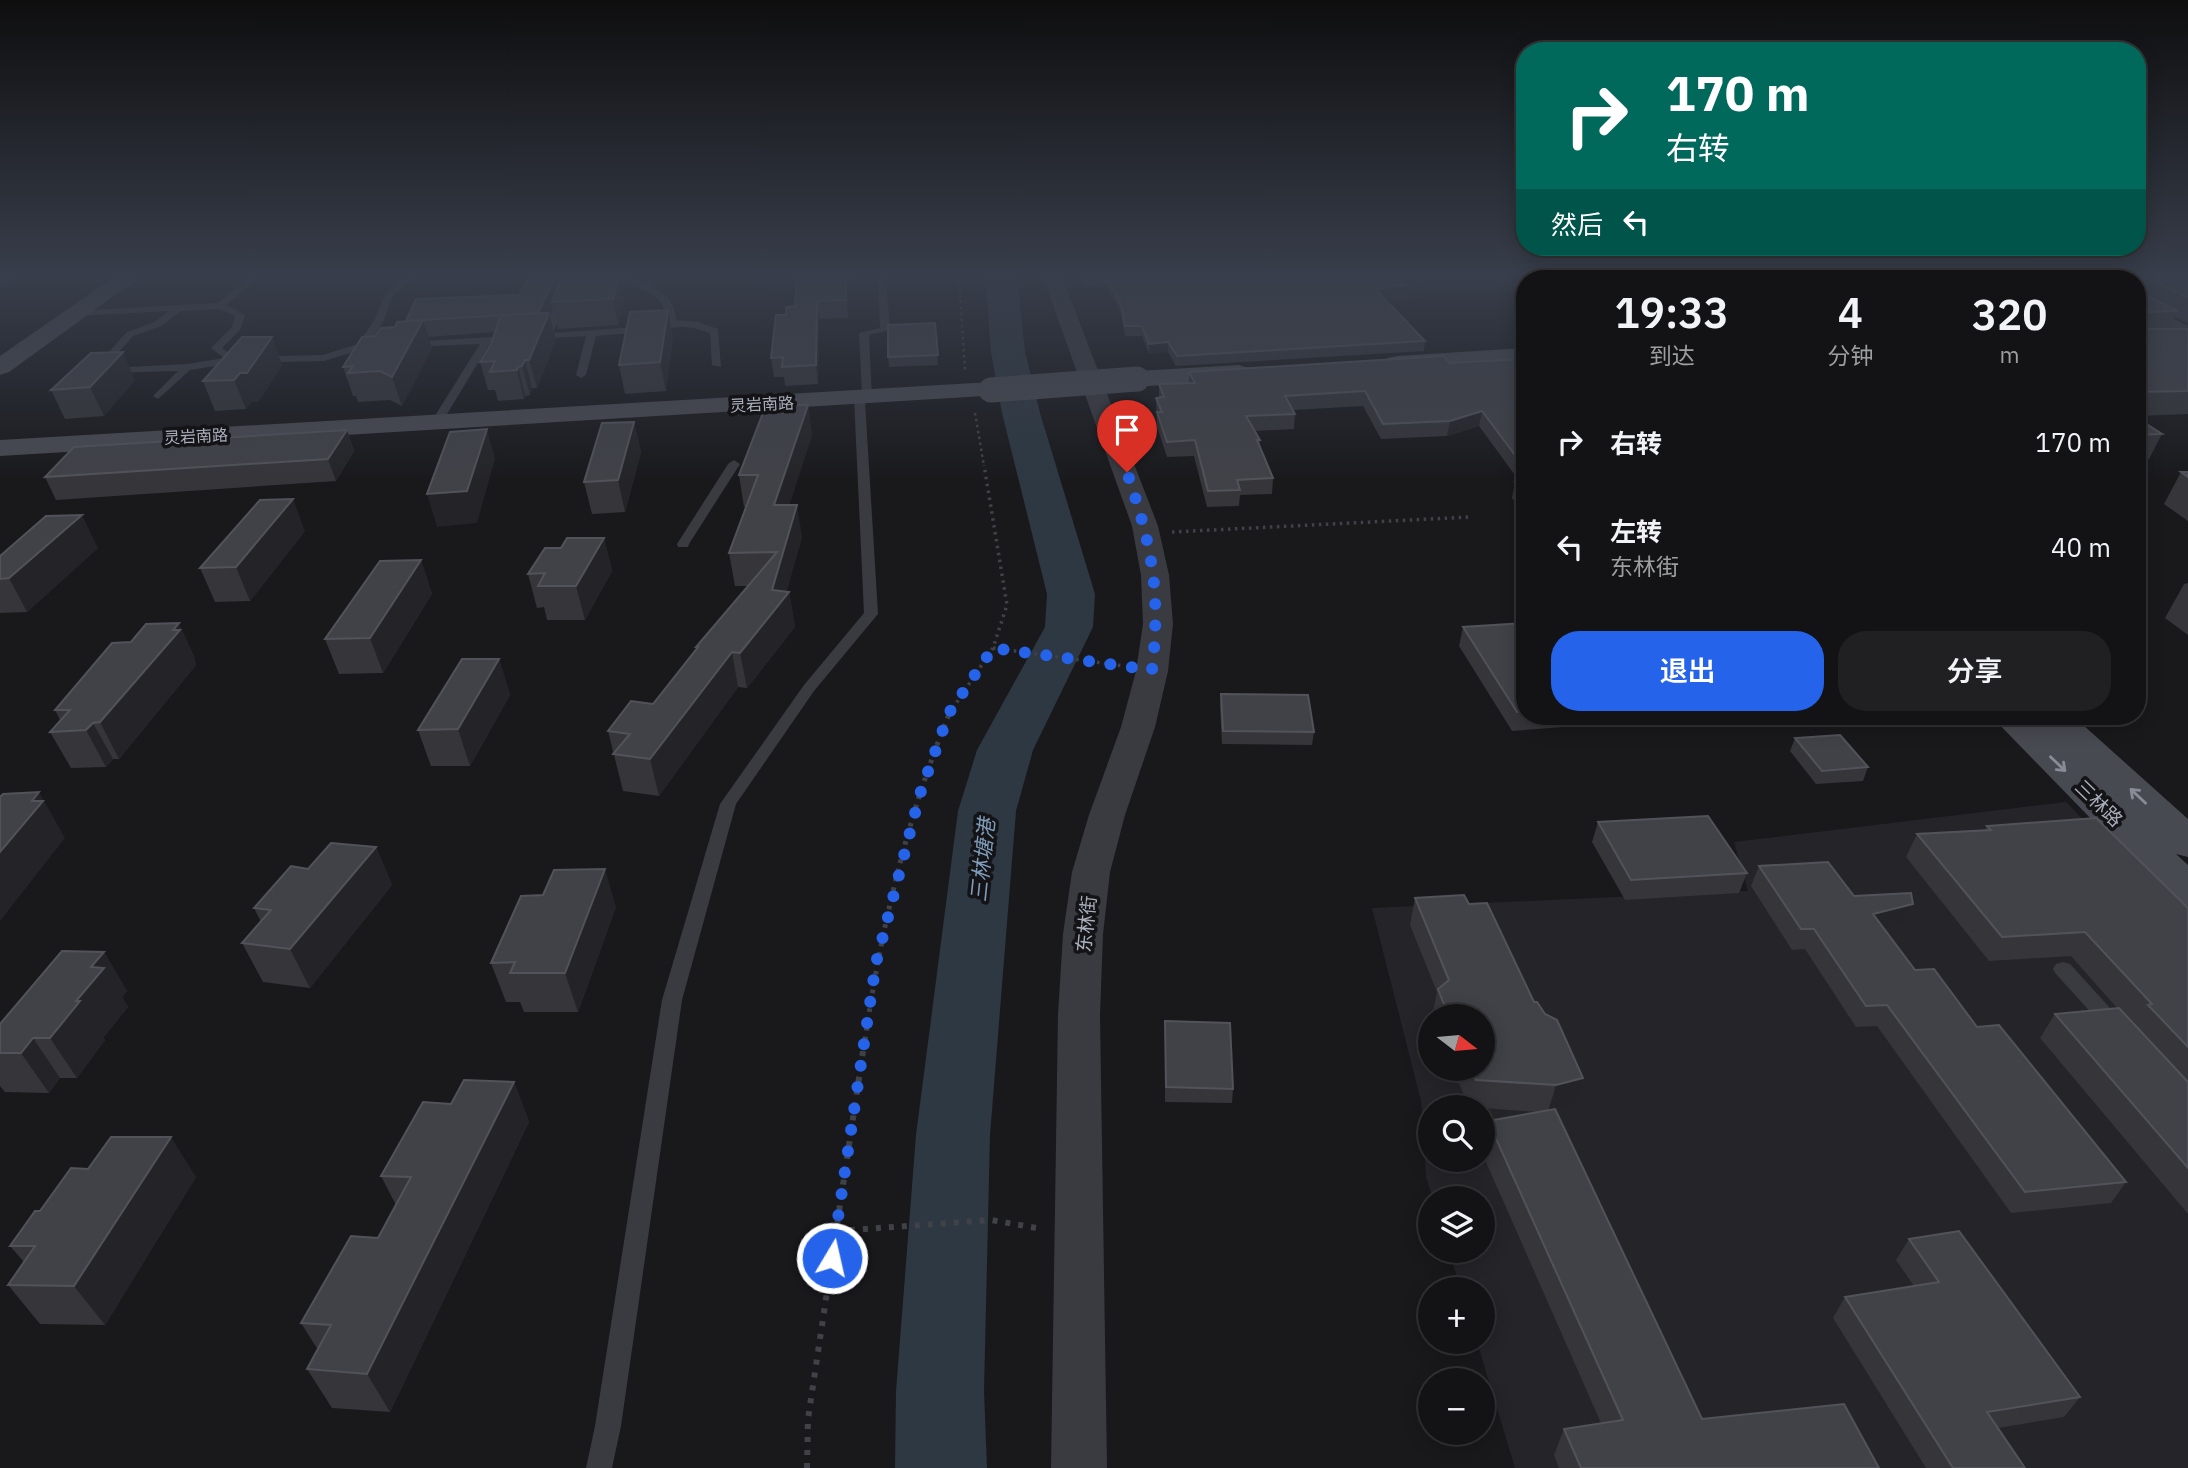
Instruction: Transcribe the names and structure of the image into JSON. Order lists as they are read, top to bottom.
{
  "streets": {
    "street": ["灵岩南路", "三林路", "东林街"]
  },
  "water": ["三林塘港"],
  "north": "right",
  "page": {
    "turn": ["170 m", "右转"],
    "then": "然后",
    "eta": [
      "19:33",
      "到达",
      "4",
      "分钟",
      "320",
      "m"
    ],
    "list": [
      {
        "name": "右转",
        "value": "170 m"
      },
      {
        "name": "左转",
        "note": "东林街",
        "value": "40 m"
      }
    ],
    "buttons": ["退出", "分享"],
    "map_buttons": ["+", "−"]
  }
}
